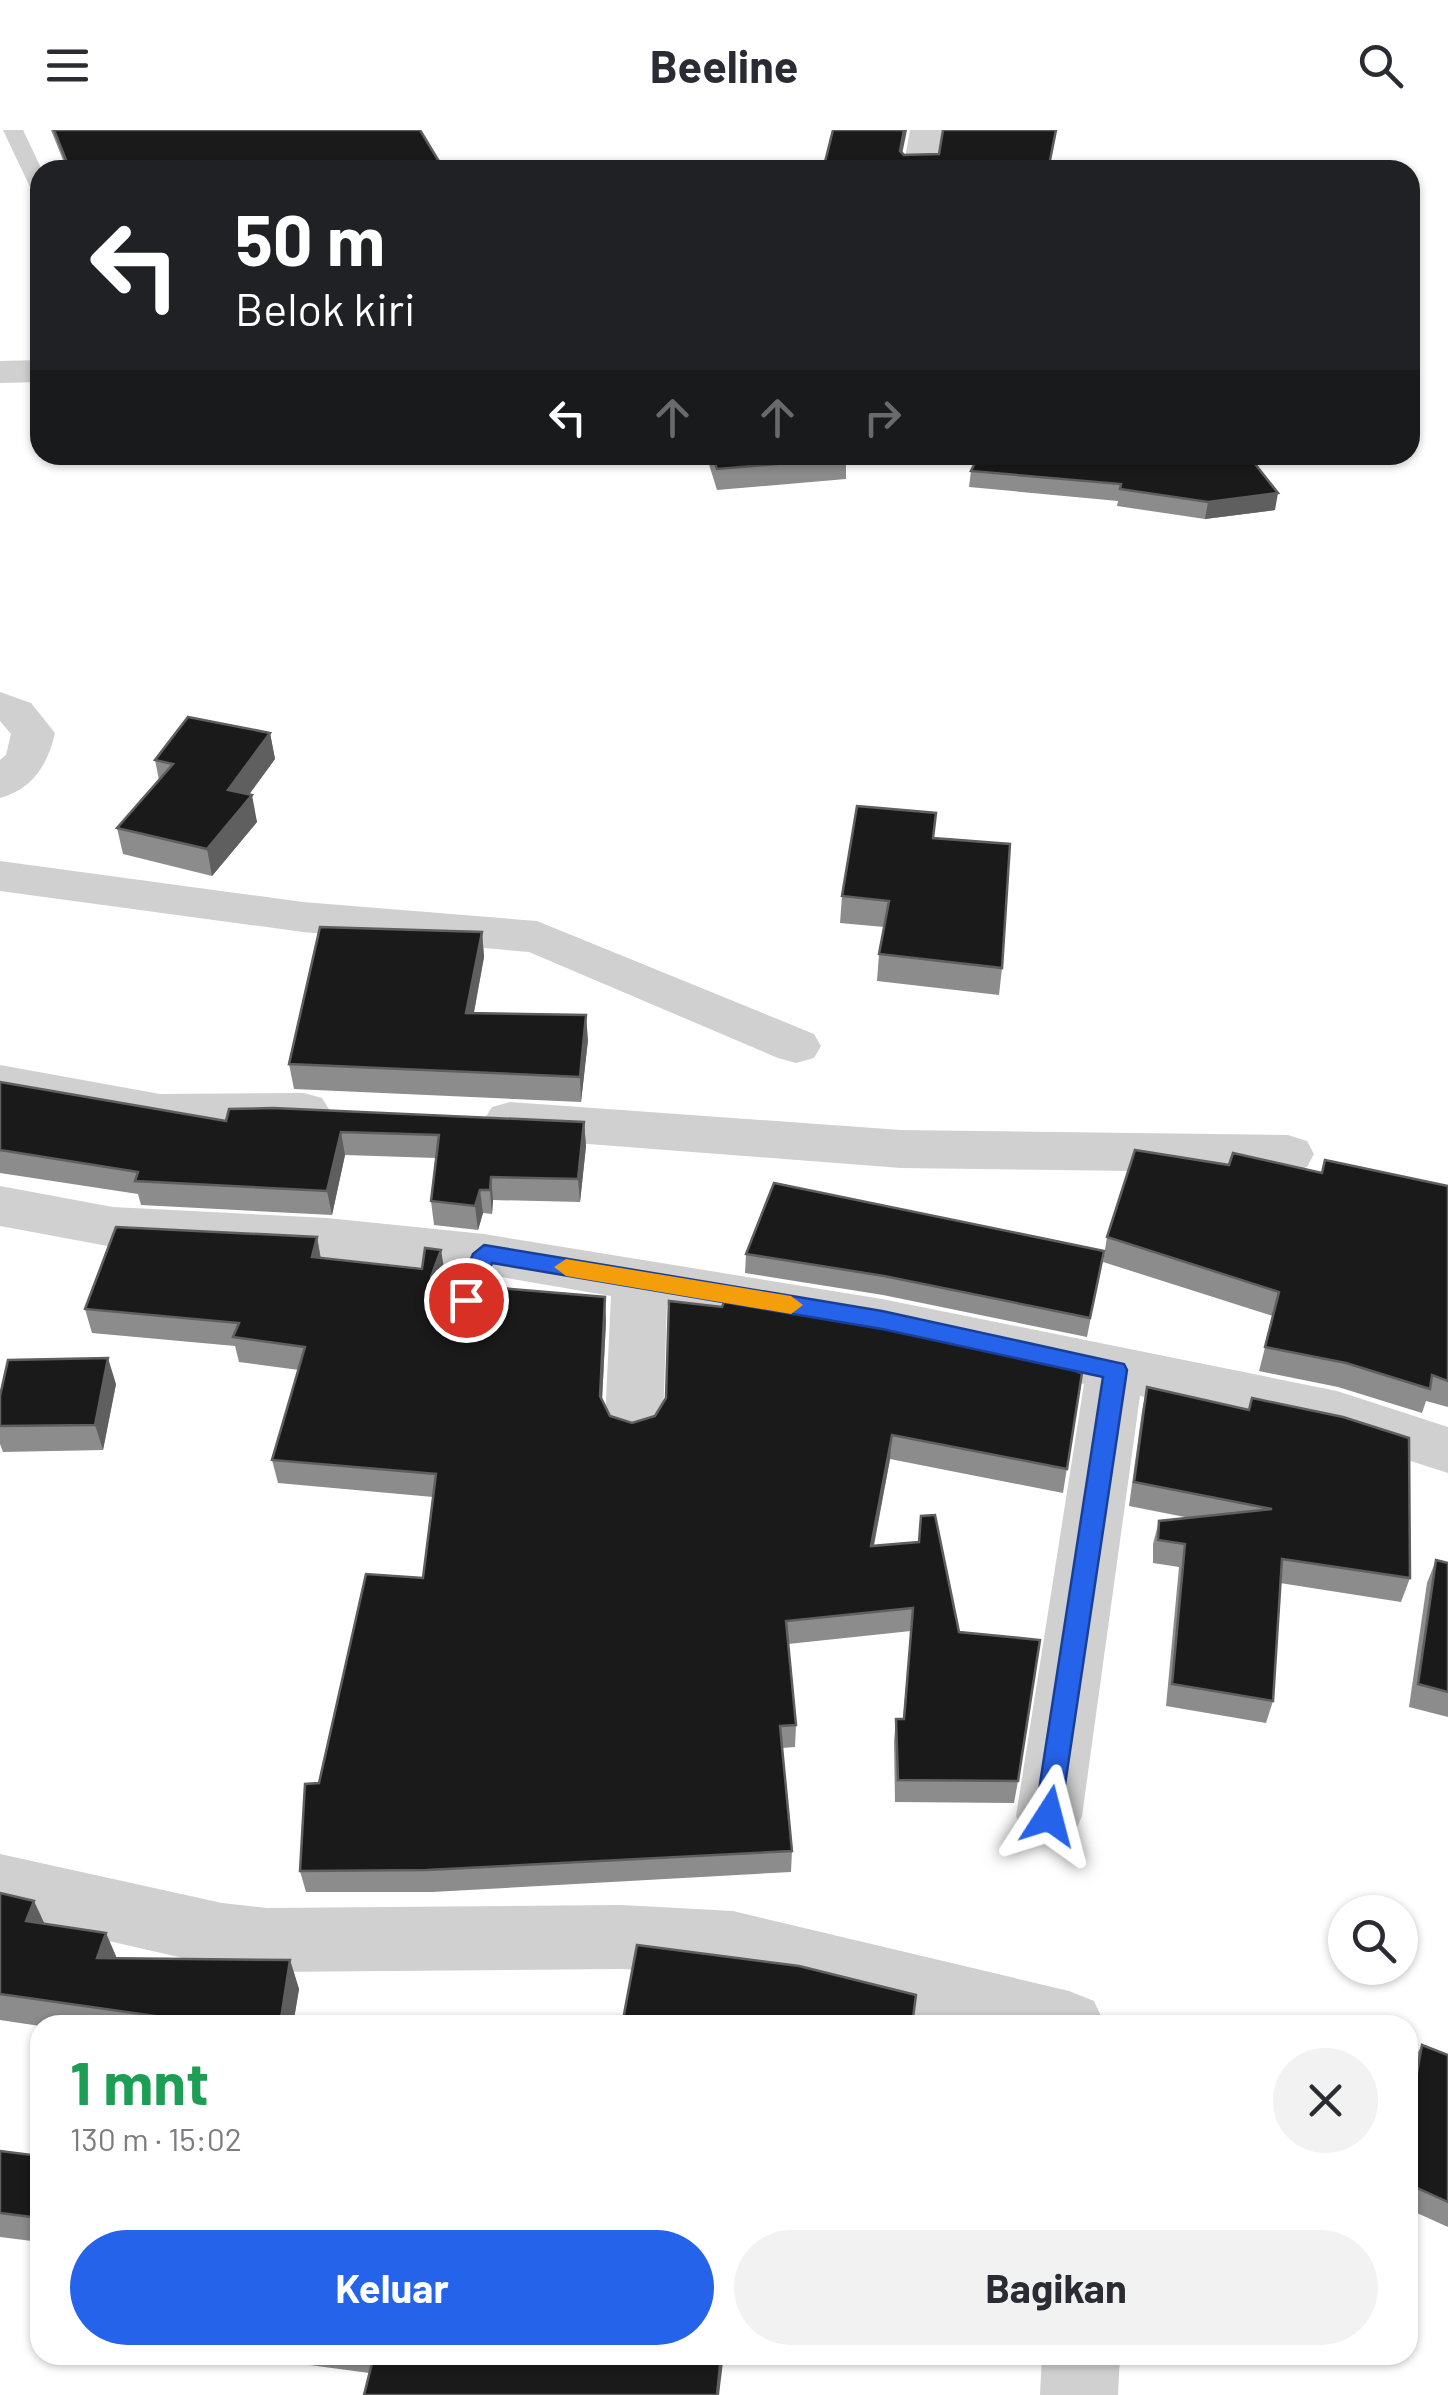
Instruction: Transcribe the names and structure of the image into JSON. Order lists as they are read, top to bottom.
{
  "page": {
    "header": "Beeline",
    "turn": ["50 m", "Belok kiri"],
    "heading": ["1 mnt", "130 m · 15:02"],
    "buttons": ["Keluar", "Bagikan"]
  }
}
